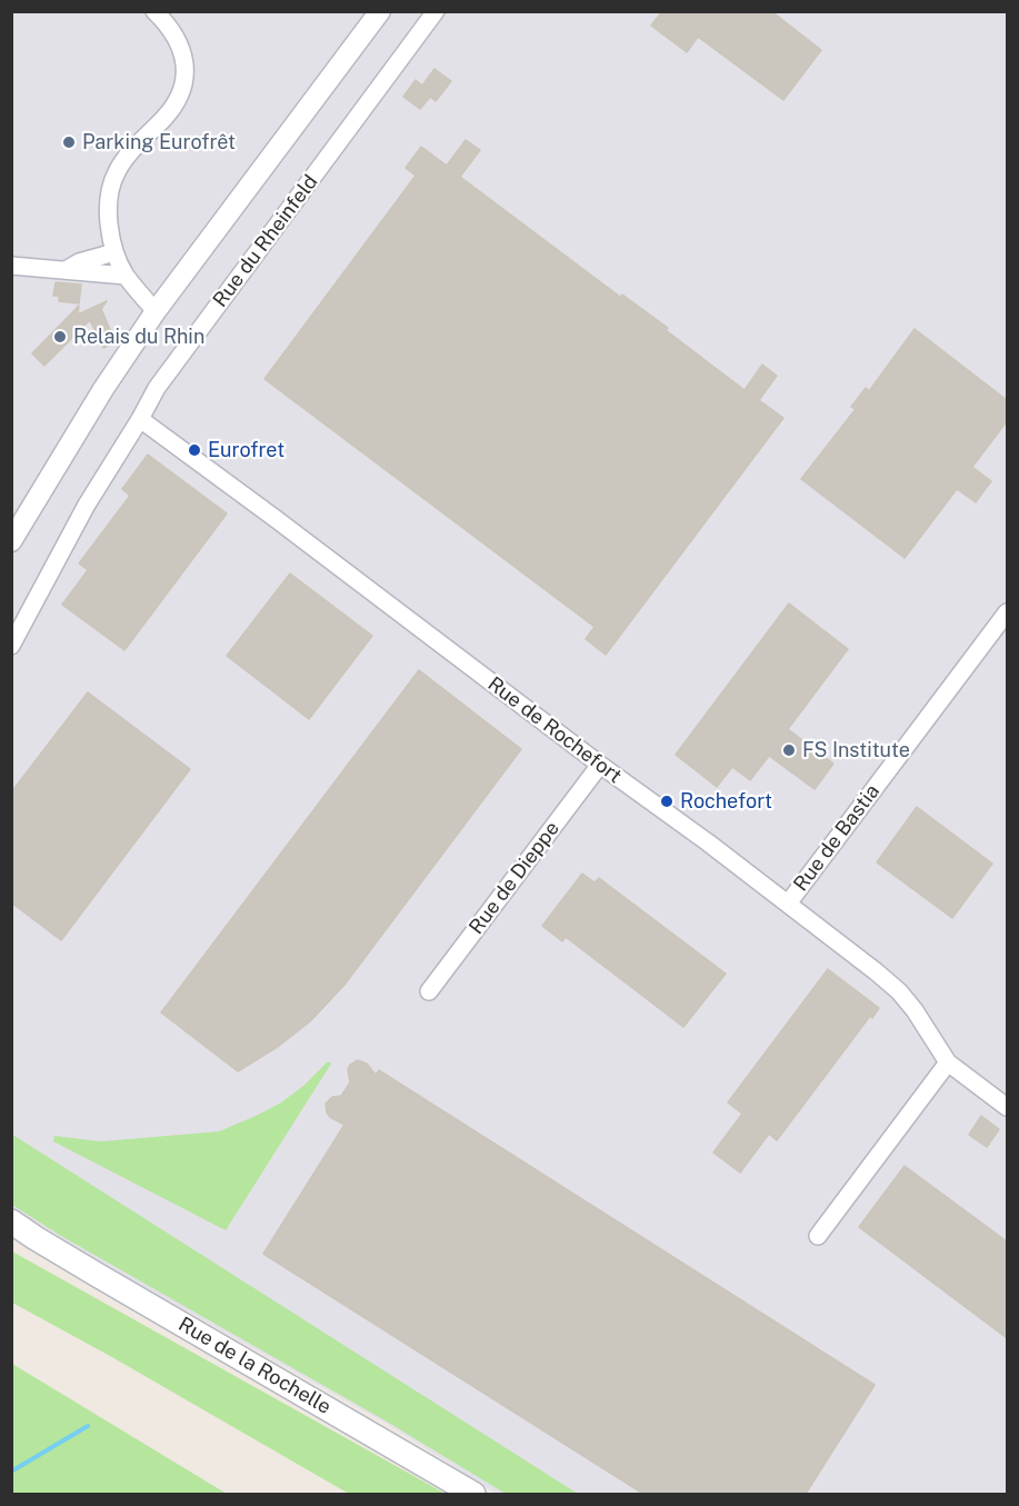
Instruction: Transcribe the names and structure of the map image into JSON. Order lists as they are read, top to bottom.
{
  "streets": {
    "main road": ["Rue de la Rochelle"],
    "street": [
      "Rue du Rheinfeld",
      "Rue de Rochefort",
      "Rue de Bastia",
      "Rue de Dieppe"
    ]
  },
  "crossings": [
    ["Rue du Rheinfeld", "Rue de Rochefort"],
    ["Rue de Rochefort", "Rue de Bastia"],
    ["Rue de Rochefort", "Rue de Dieppe"]
  ],
  "places": [
    "Parking Eurofrêt",
    "Relais du Rhin",
    "Eurofret",
    "FS Institute",
    "Rochefort"
  ]
}
